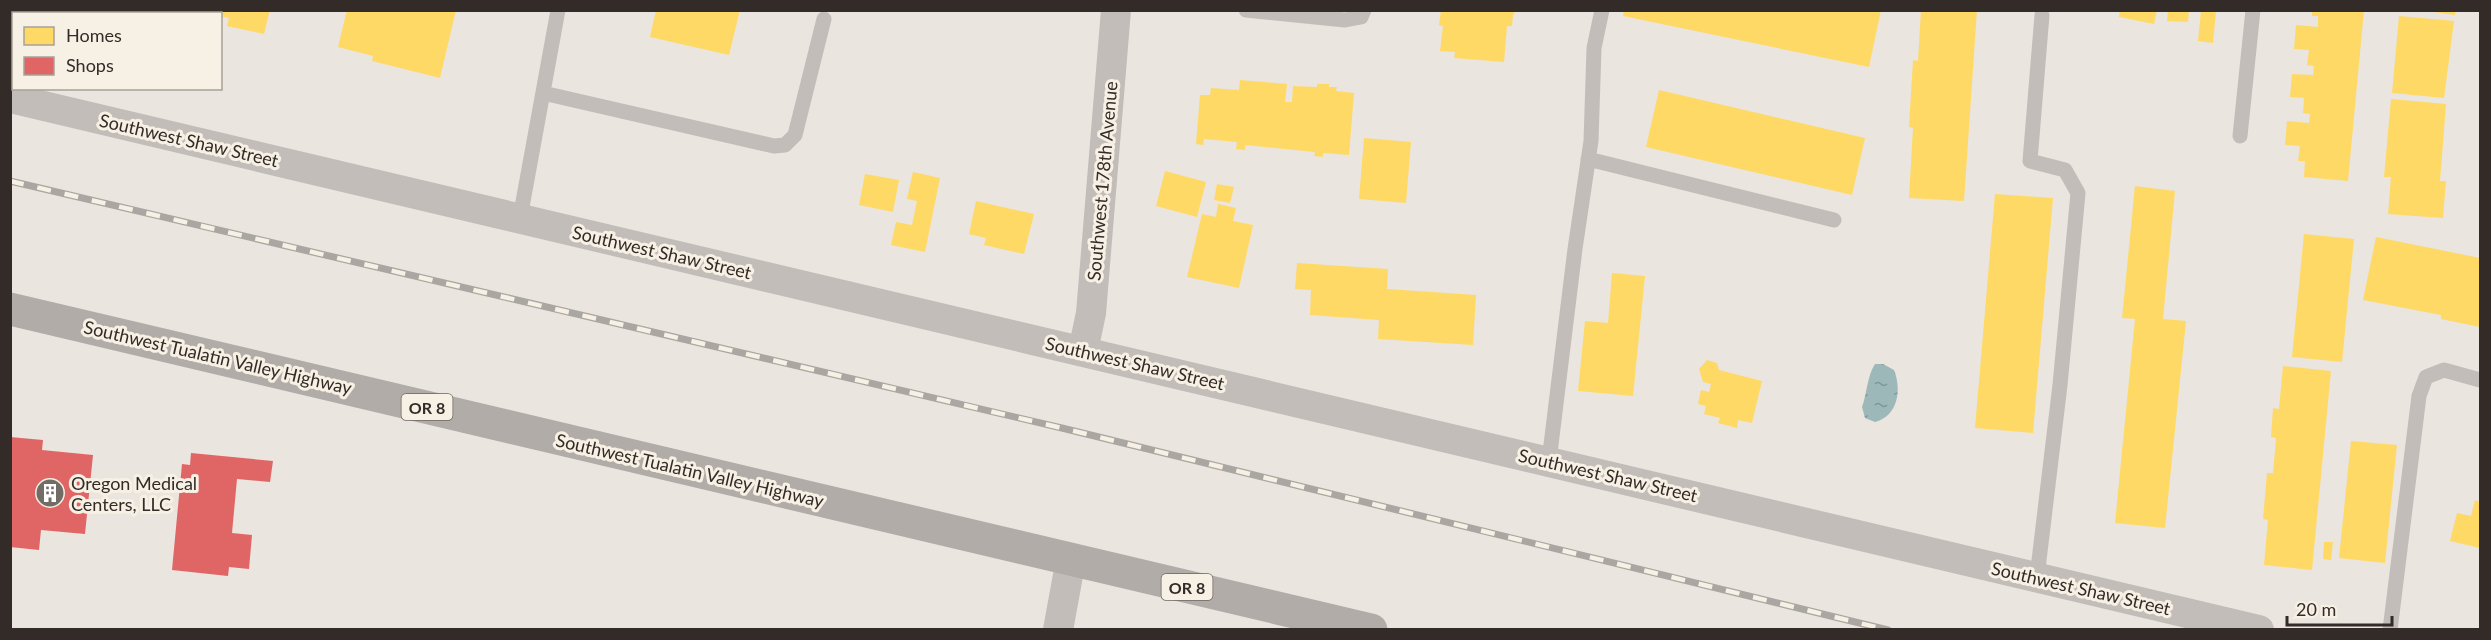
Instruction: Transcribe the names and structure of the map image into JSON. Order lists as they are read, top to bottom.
{
  "streets": {
    "main road": ["Southwest Tualatin Valley Highway", "OR 8"],
    "street": ["Southwest Shaw Street", "Southwest 178th Avenue"]
  },
  "crossings": [
    ["Southwest Shaw Street", "Southwest 178th Avenue"]
  ],
  "places": {
    "building": ["Oregon Medical Centers, LLC"]
  },
  "legend": ["Homes", "Shops"],
  "scale_bar": "20 m"
}
